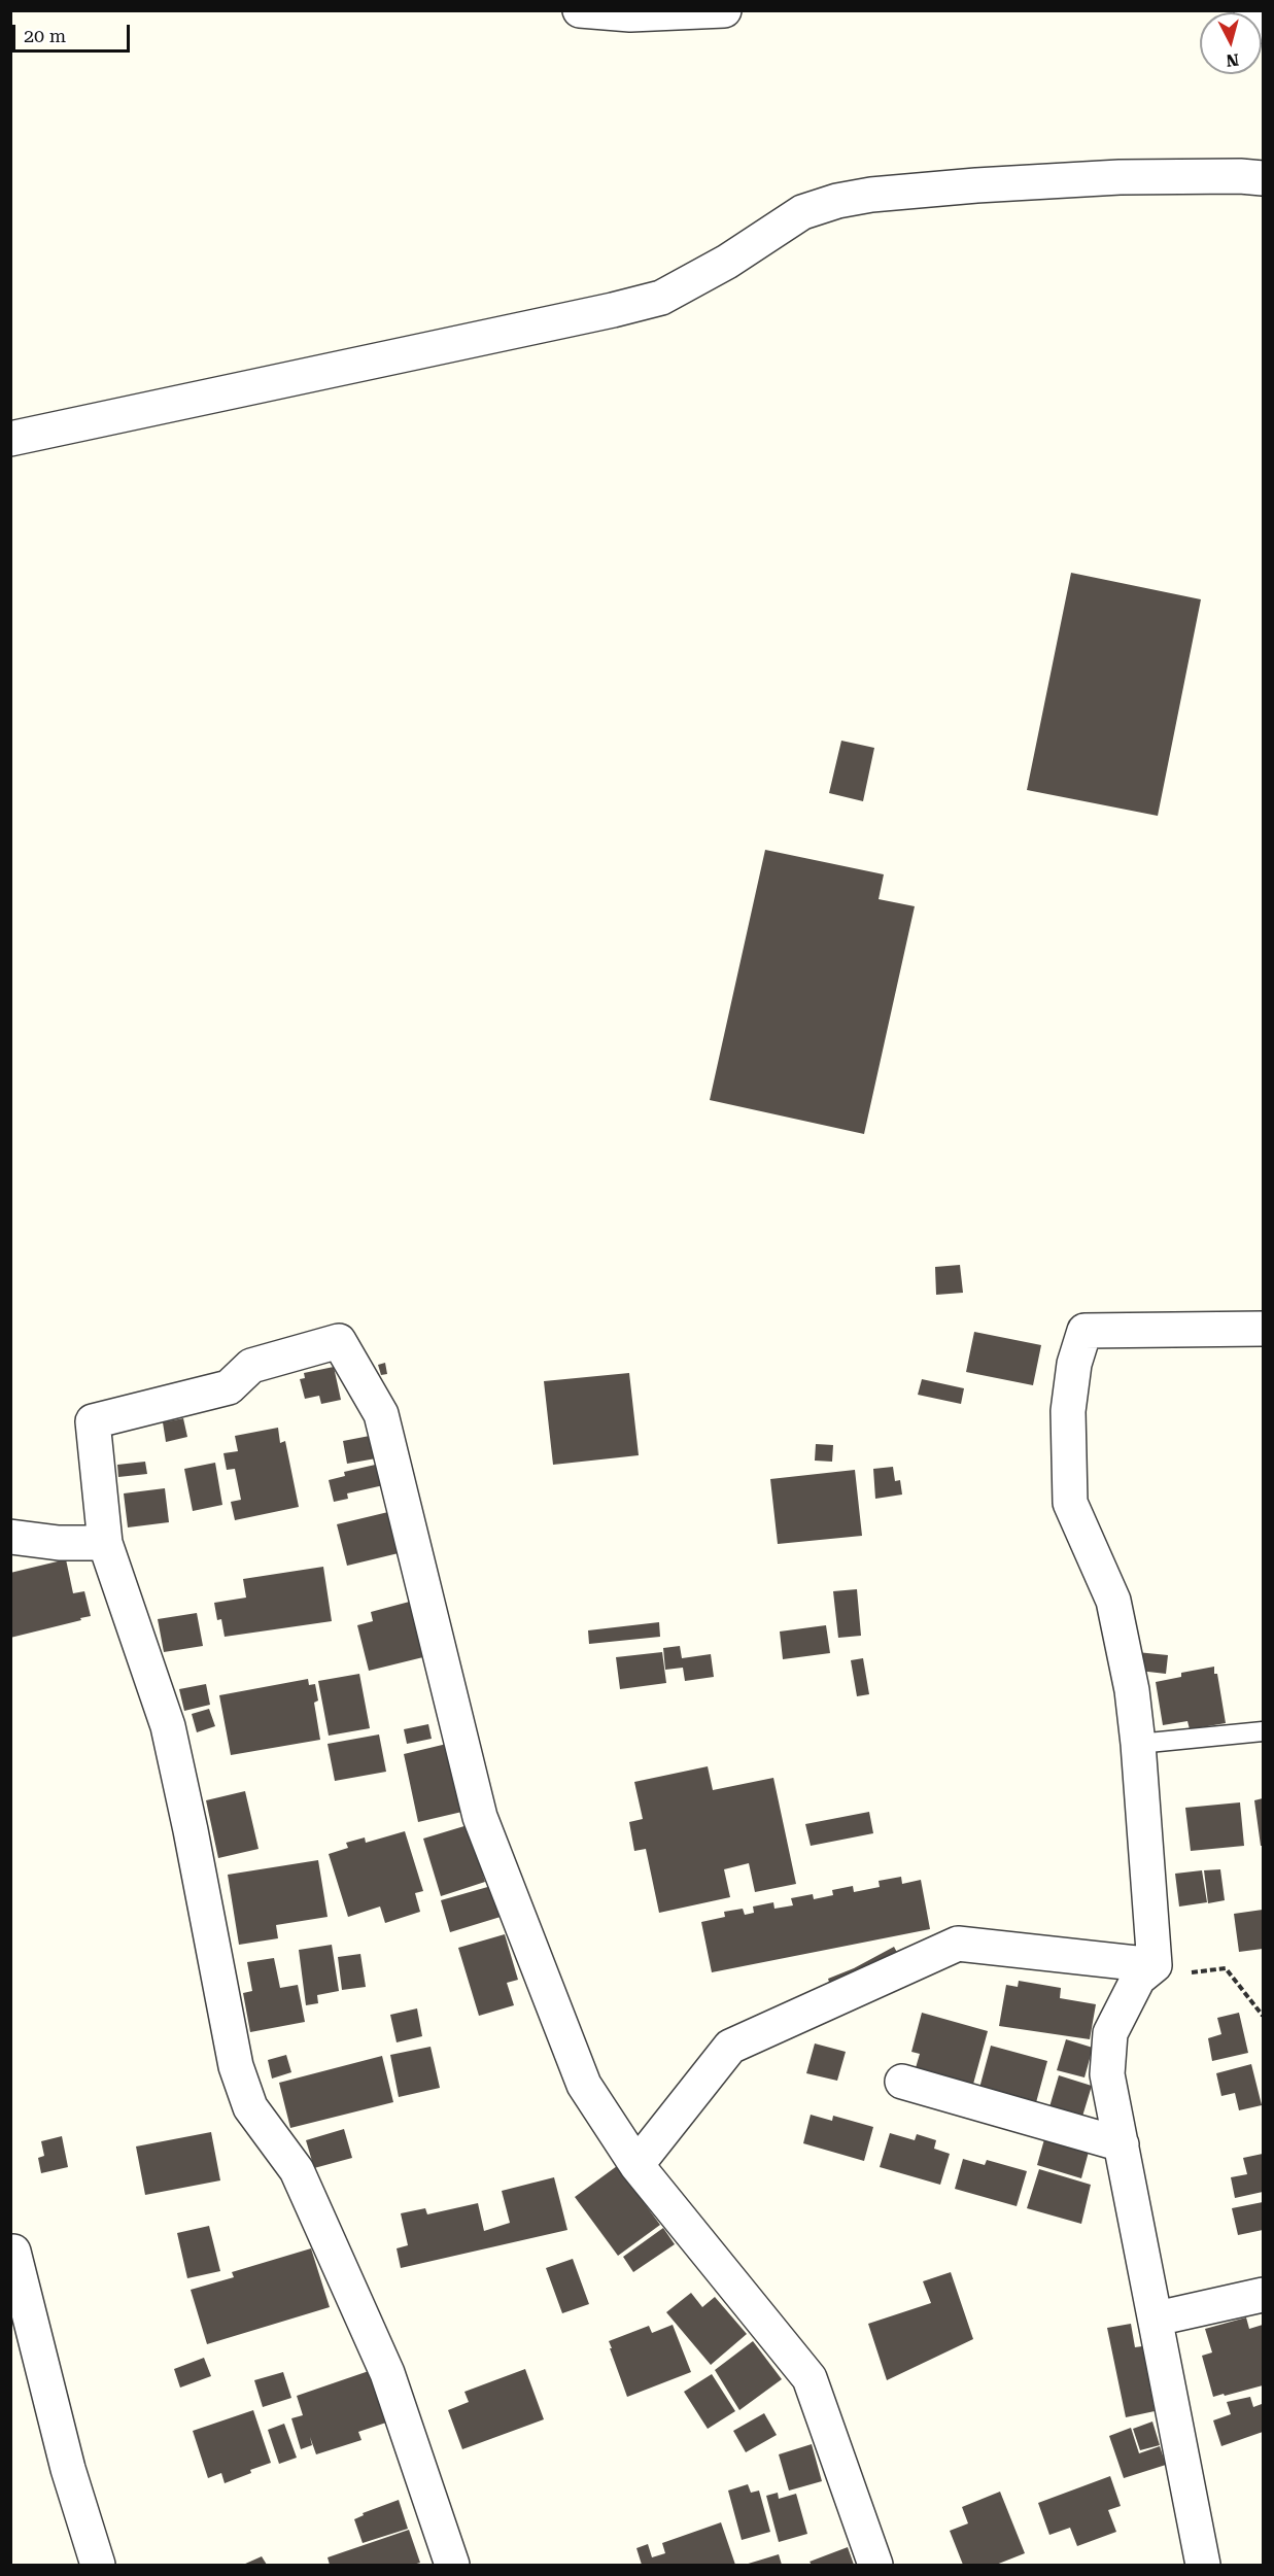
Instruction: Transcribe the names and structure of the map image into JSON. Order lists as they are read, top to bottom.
{
  "scale_bar": "20 m",
  "north": "bottom"
}
